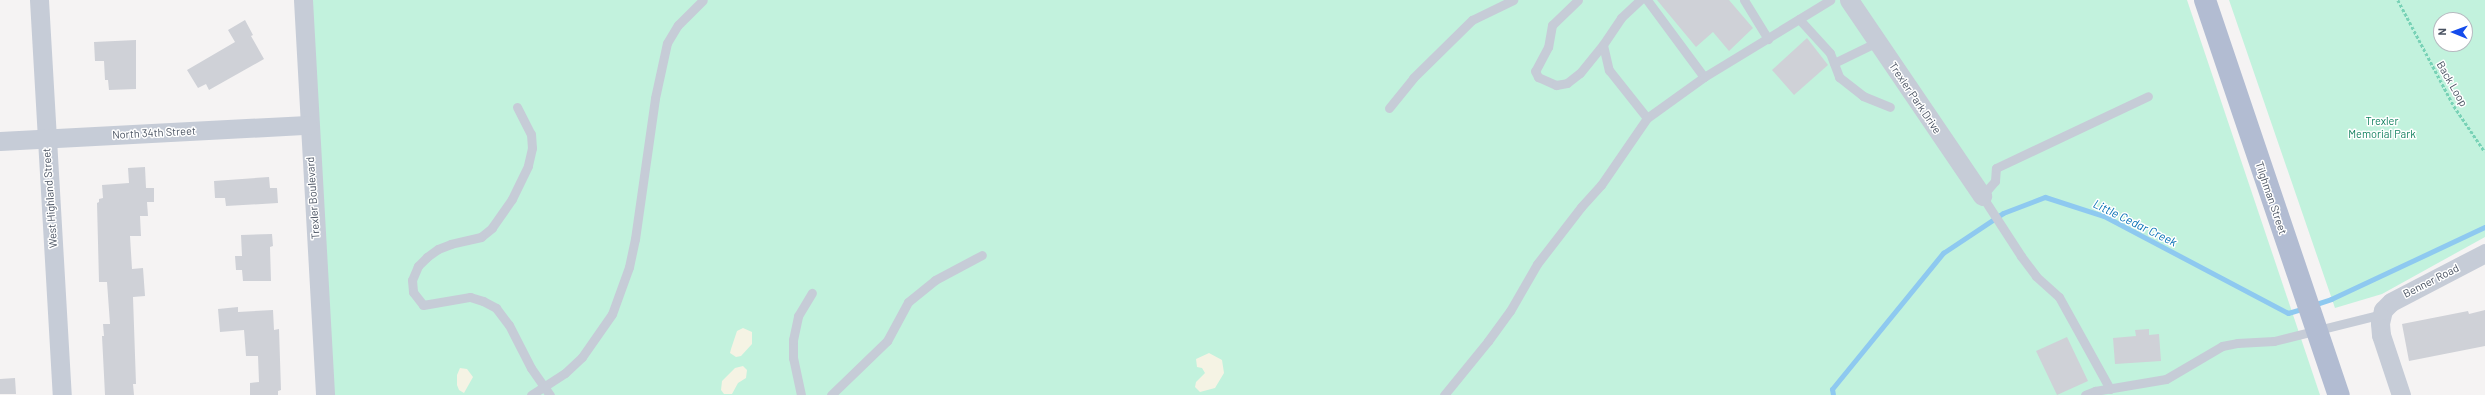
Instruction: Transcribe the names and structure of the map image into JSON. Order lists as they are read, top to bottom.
{
  "streets": {
    "main road": ["Tilghman Street"],
    "street": [
      "Trexler Park Drive",
      "North 34th Street",
      "West Highland Street",
      "Trexler Boulevard",
      "Benner Road"
    ],
    "path": ["Back Loop"]
  },
  "crossings": [
    ["North 34th Street", "West Highland Street"],
    ["North 34th Street", "Trexler Boulevard"]
  ],
  "water": ["Little Cedar Creek"],
  "parks": ["Trexler Memorial Park"],
  "north": "left"
}
